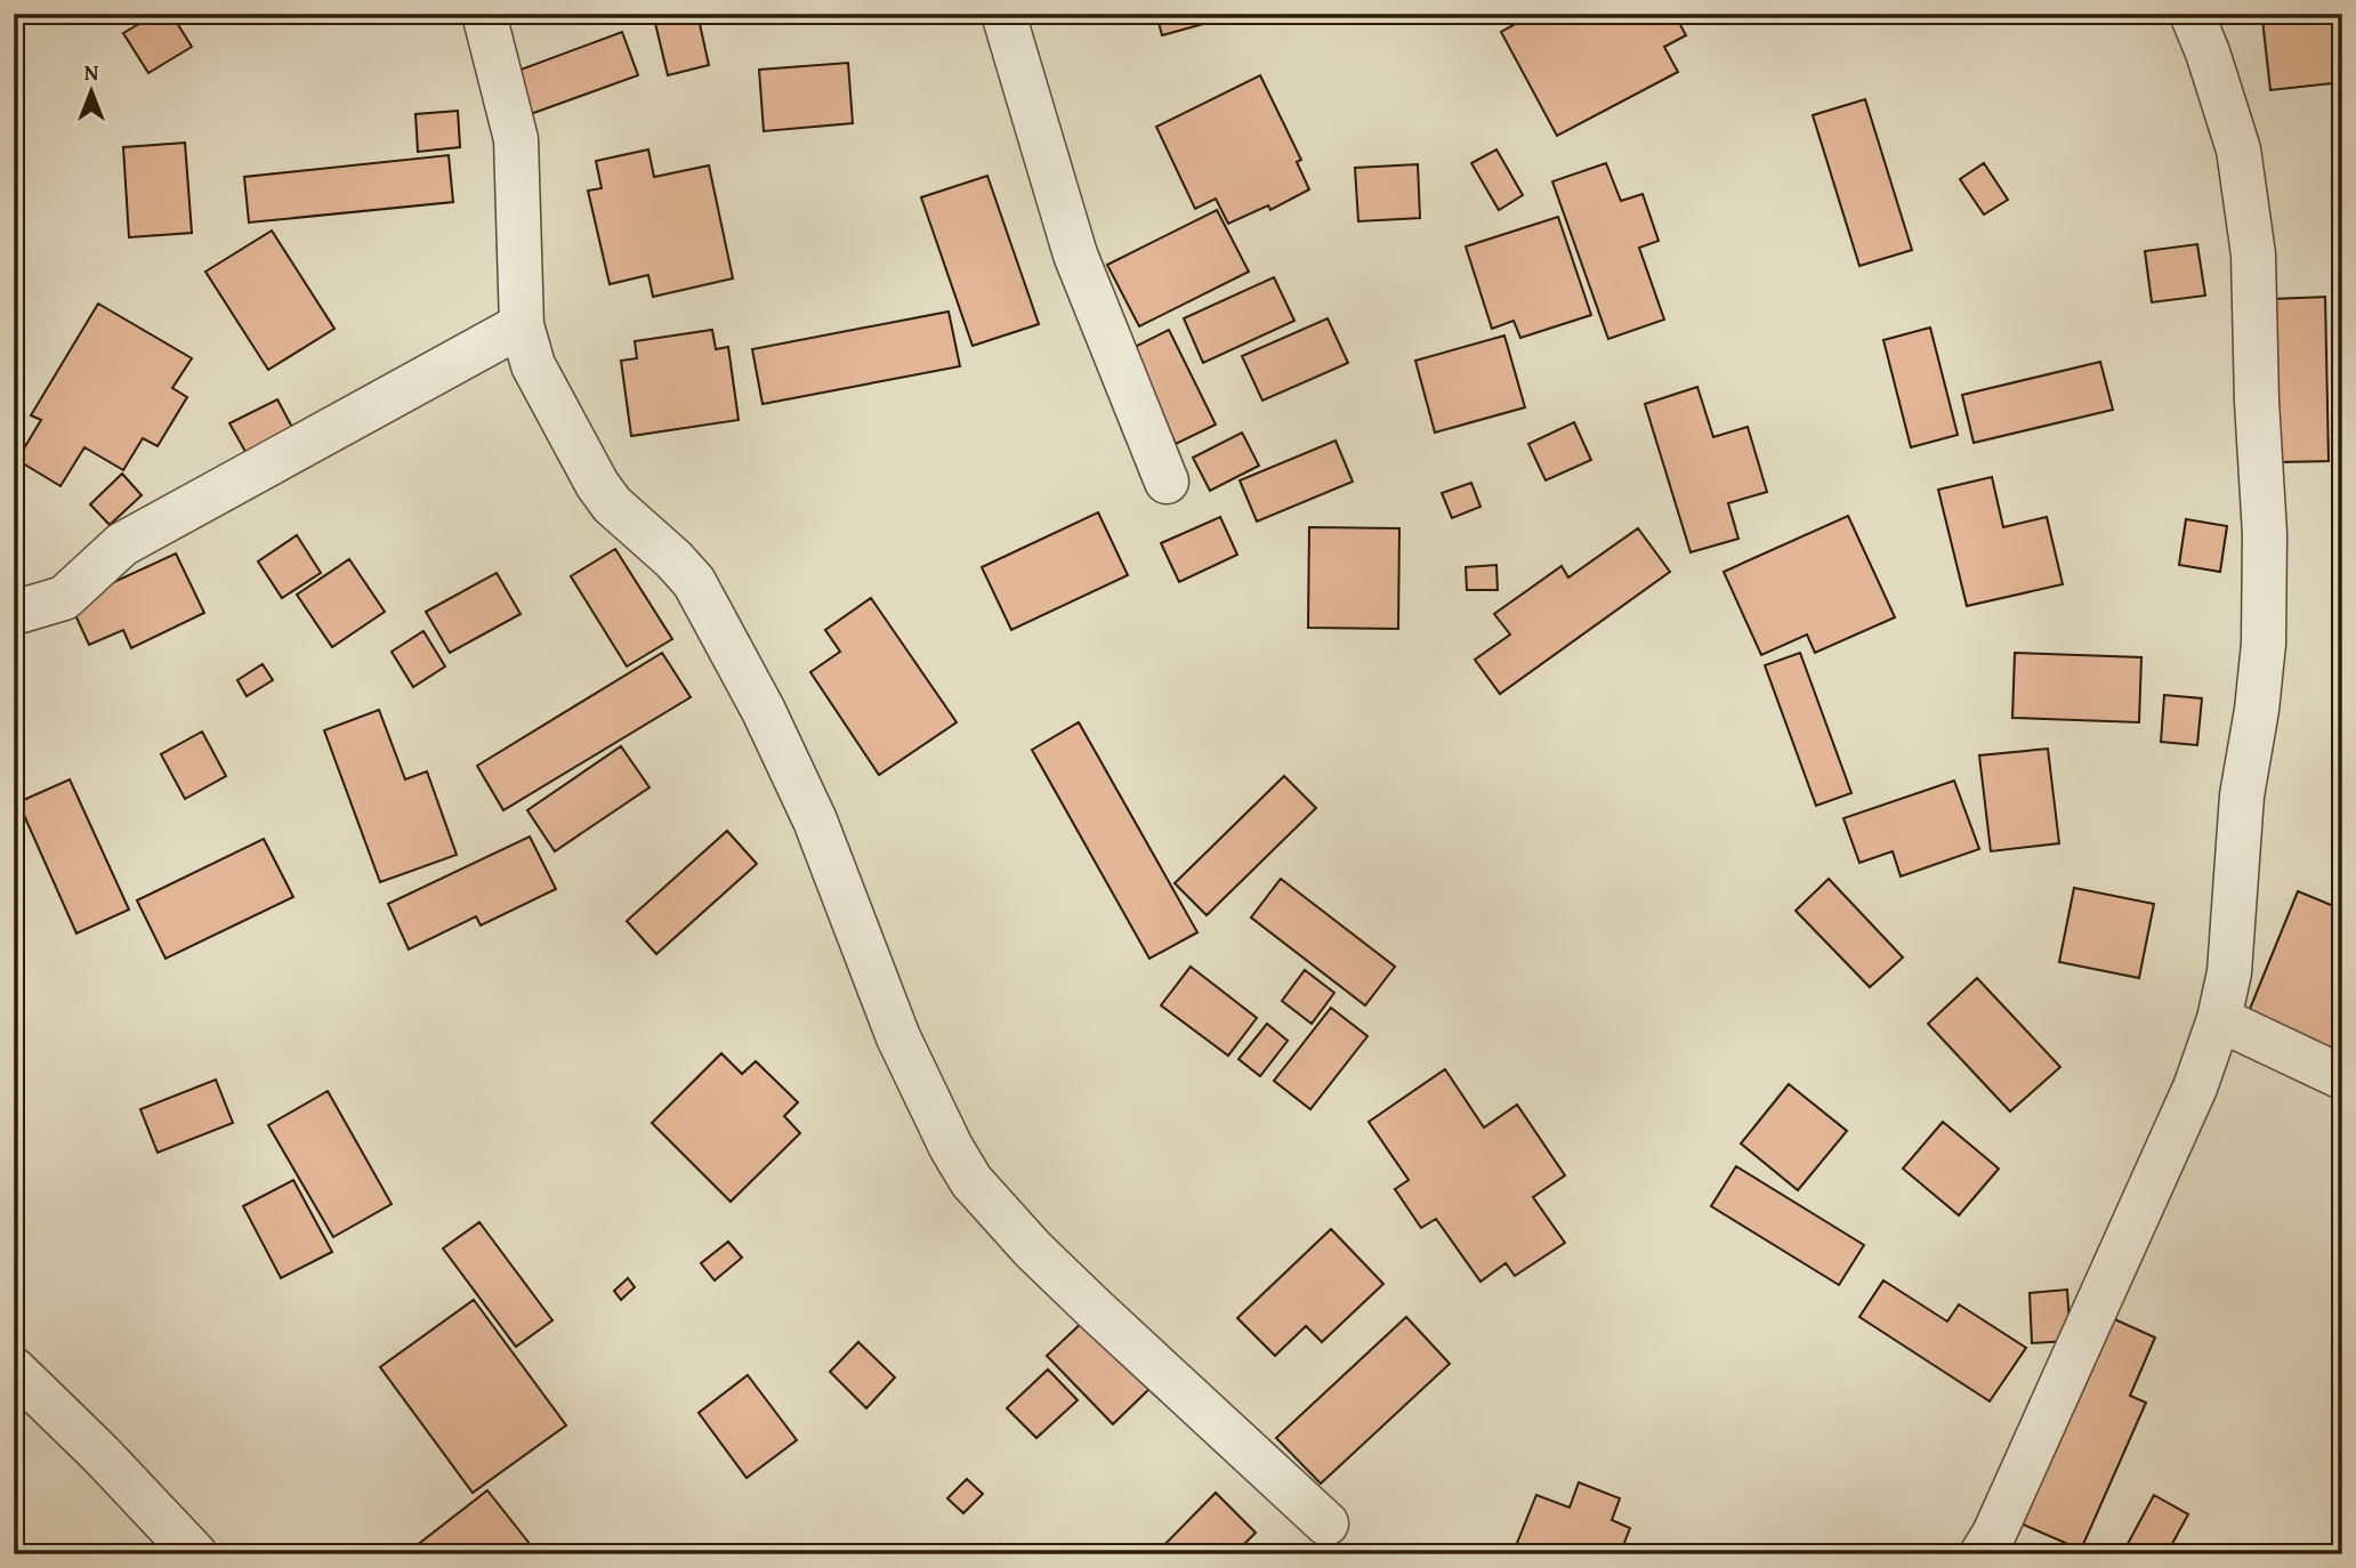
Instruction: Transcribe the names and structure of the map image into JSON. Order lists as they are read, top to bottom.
{
  "north": "top"
}
